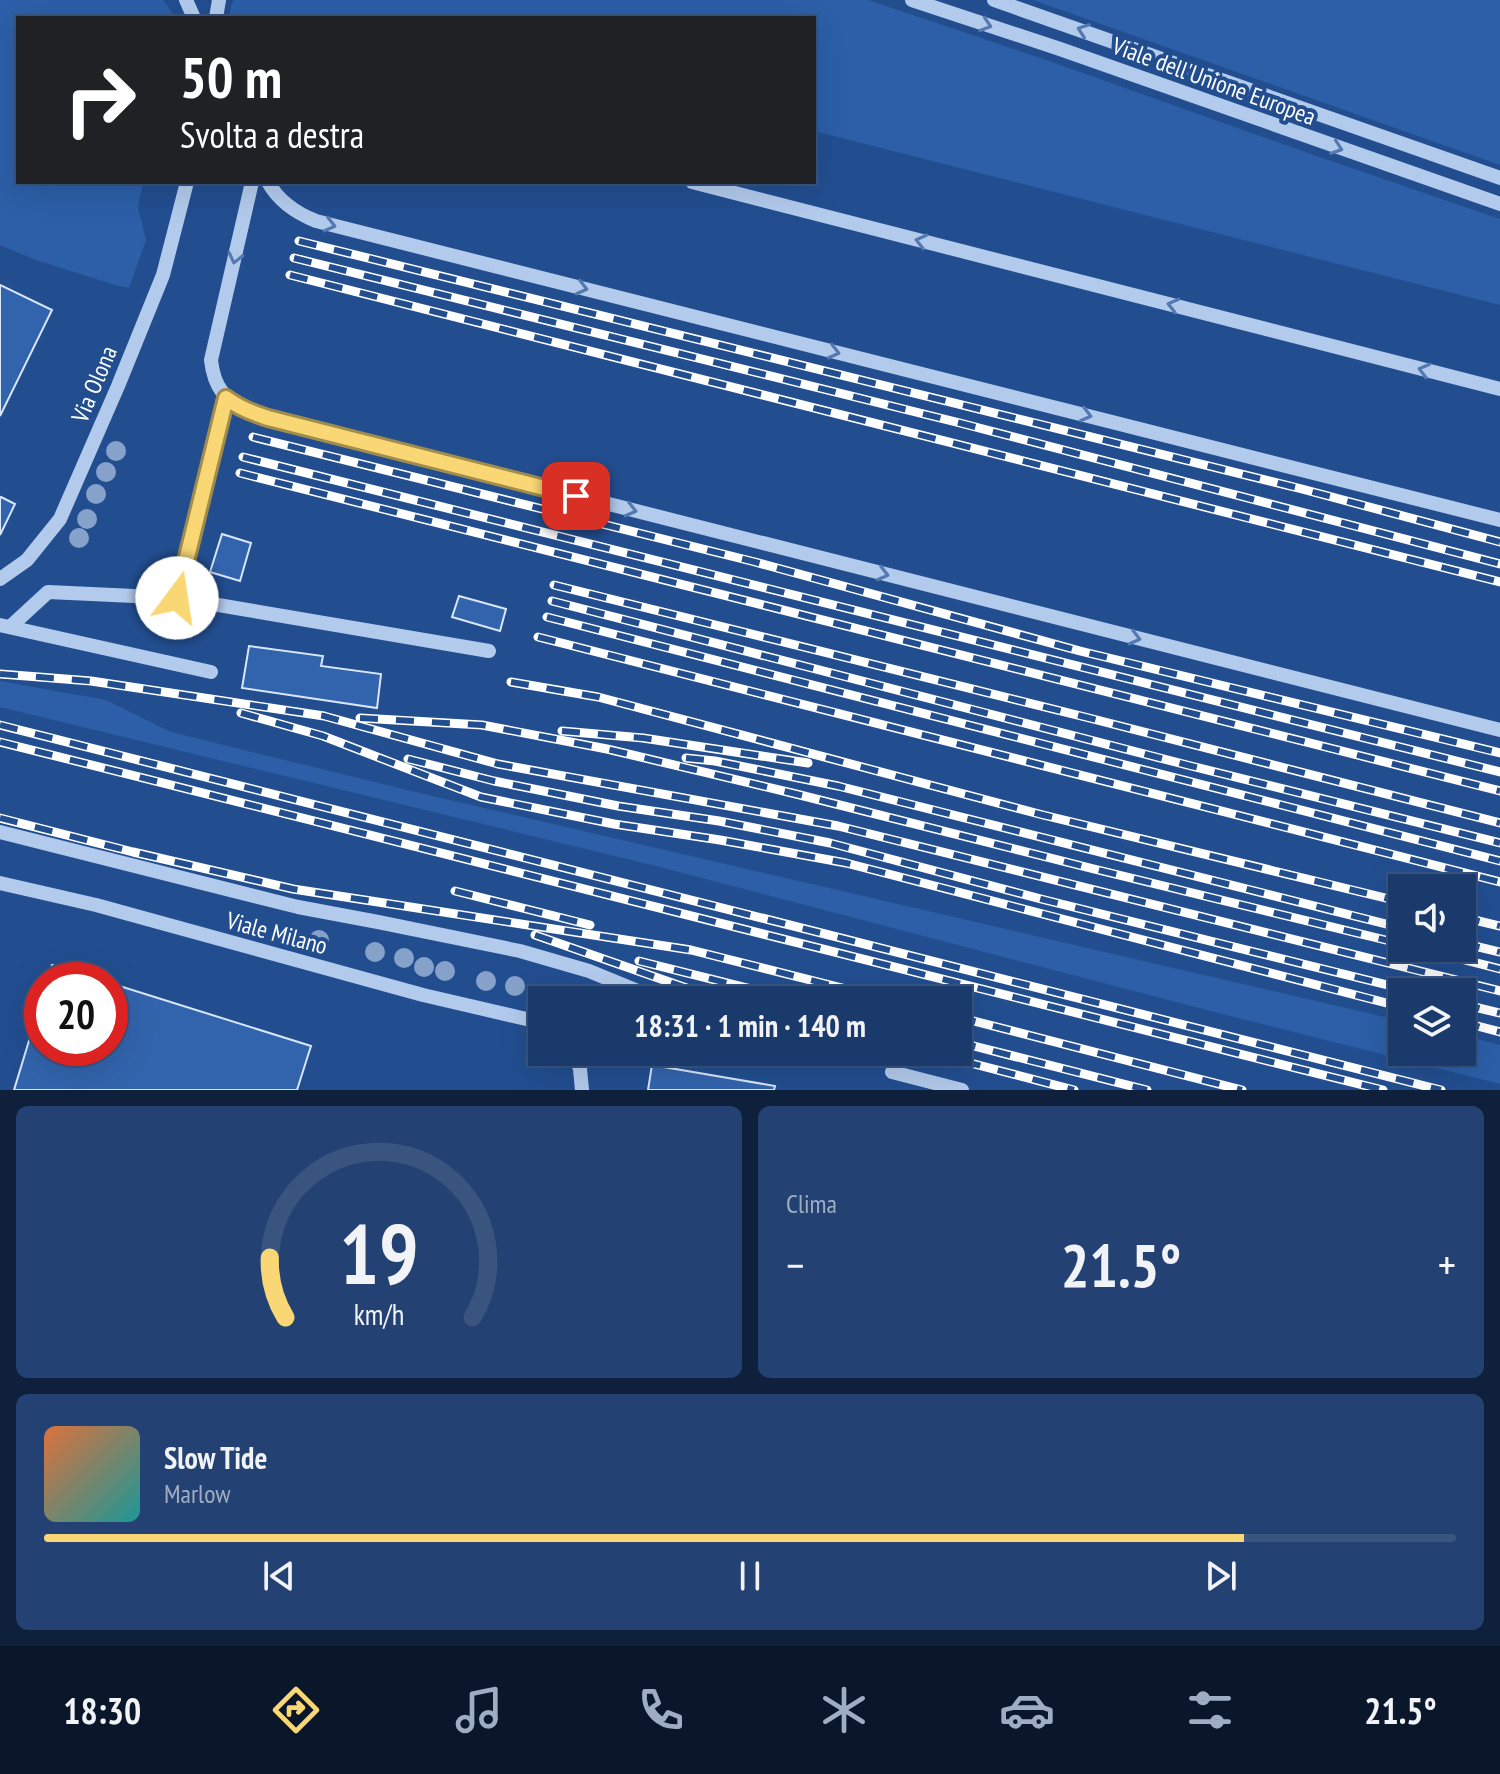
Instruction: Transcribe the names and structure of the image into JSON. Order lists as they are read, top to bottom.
{
  "streets": {
    "street": ["Viale dell'Unione Europea", "Via Olona", "Viale Milano"]
  },
  "page": {
    "turn": ["50 m", "Svolta a destra"],
    "limit": "20",
    "trip": "18:31 · 1 min · 140 m",
    "tile": "Clima",
    "heat": ["−", "21.5°", "+"],
    "song": ["Slow Tide", "Marlow"],
    "tabs": ["18:30", "21.5°"],
    "gauge": ["19", "km/h"]
  }
}
